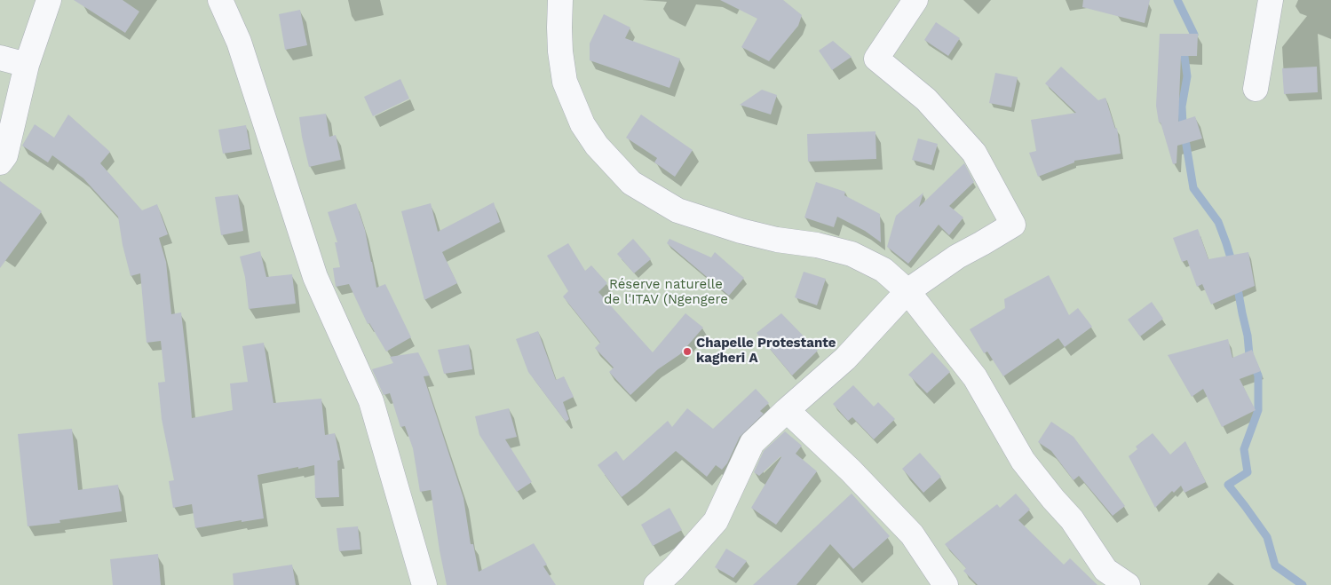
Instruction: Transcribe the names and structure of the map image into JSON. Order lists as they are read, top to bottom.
{
  "parks": ["Réserve naturelle de l'ITAV (Ngengere"],
  "places": ["Chapelle Protestante kagheri A"]
}
